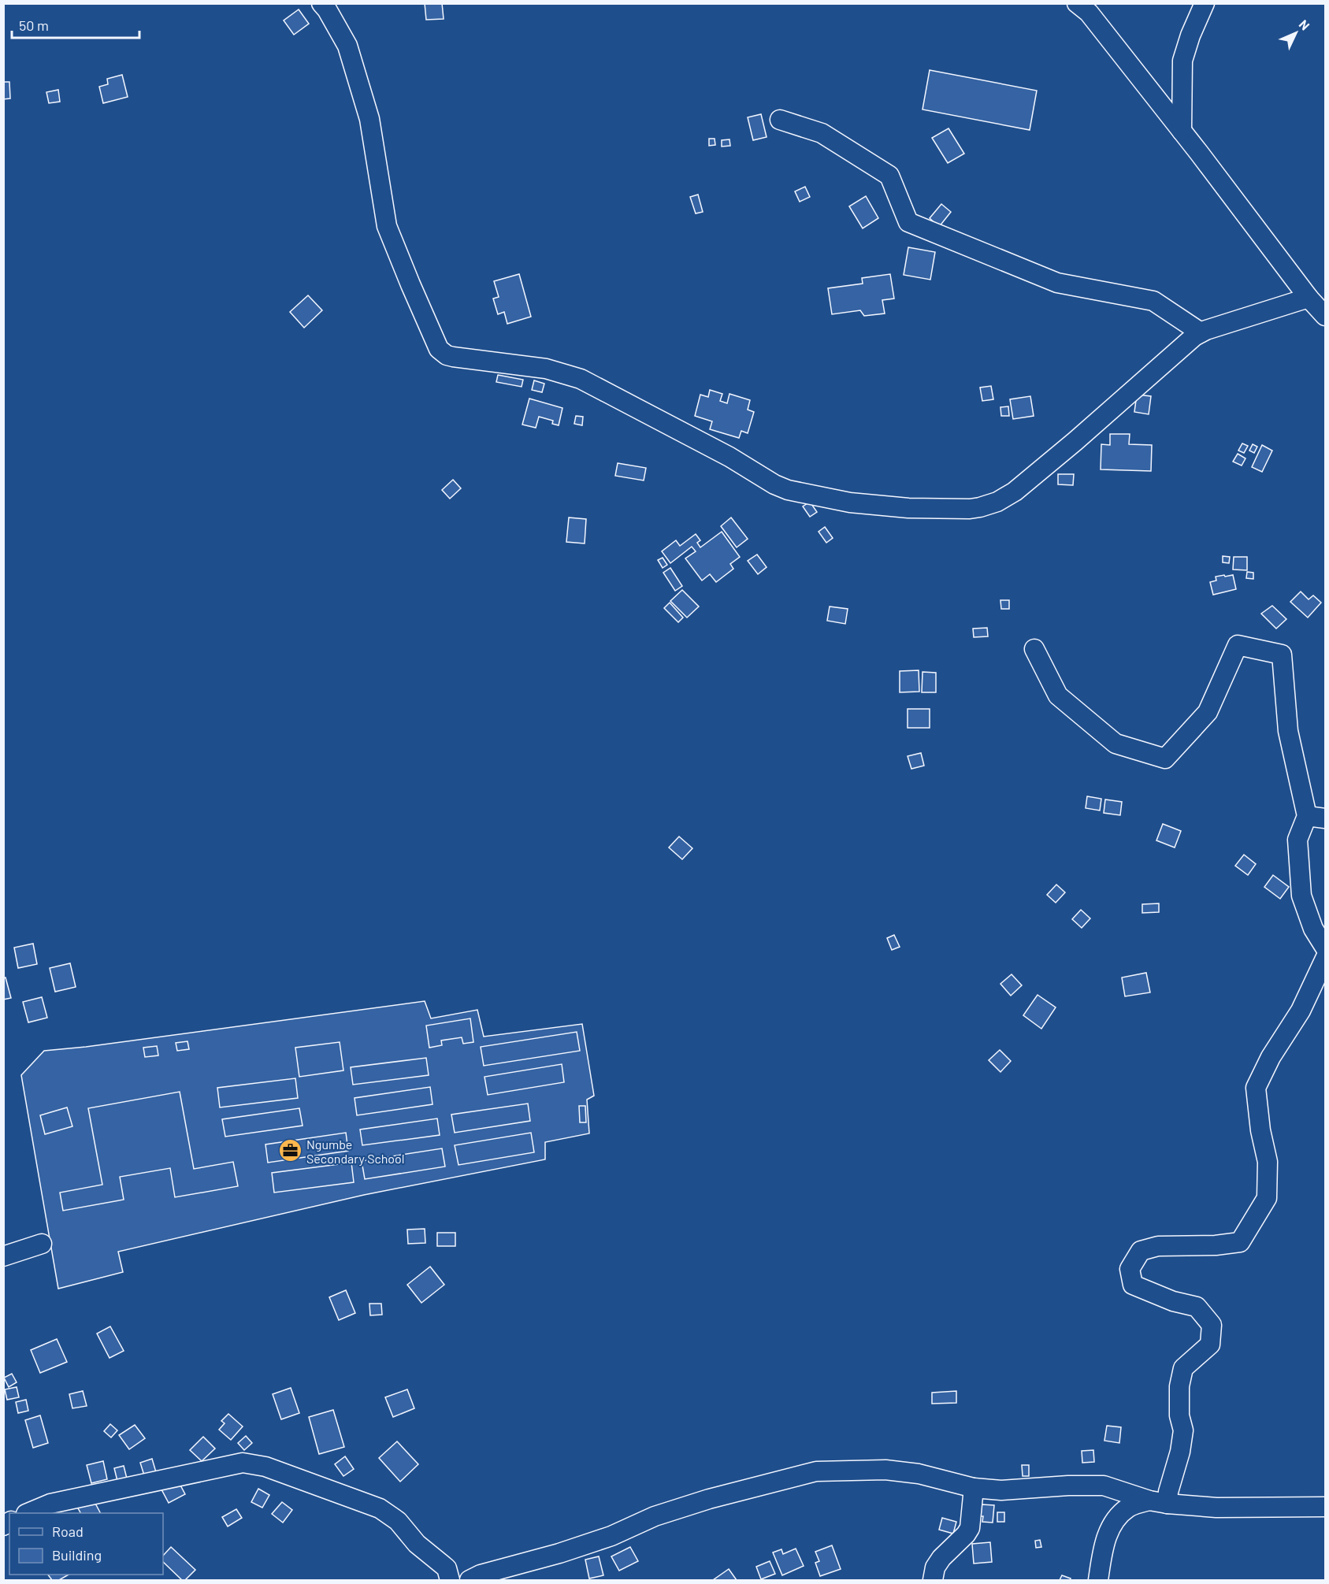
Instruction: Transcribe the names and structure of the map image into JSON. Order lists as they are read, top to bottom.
{
  "places": {
    "office": ["Ngumbe Secondary School"]
  },
  "legend": ["Road", "Building"],
  "scale_bar": "50 m",
  "north": "top right"
}
